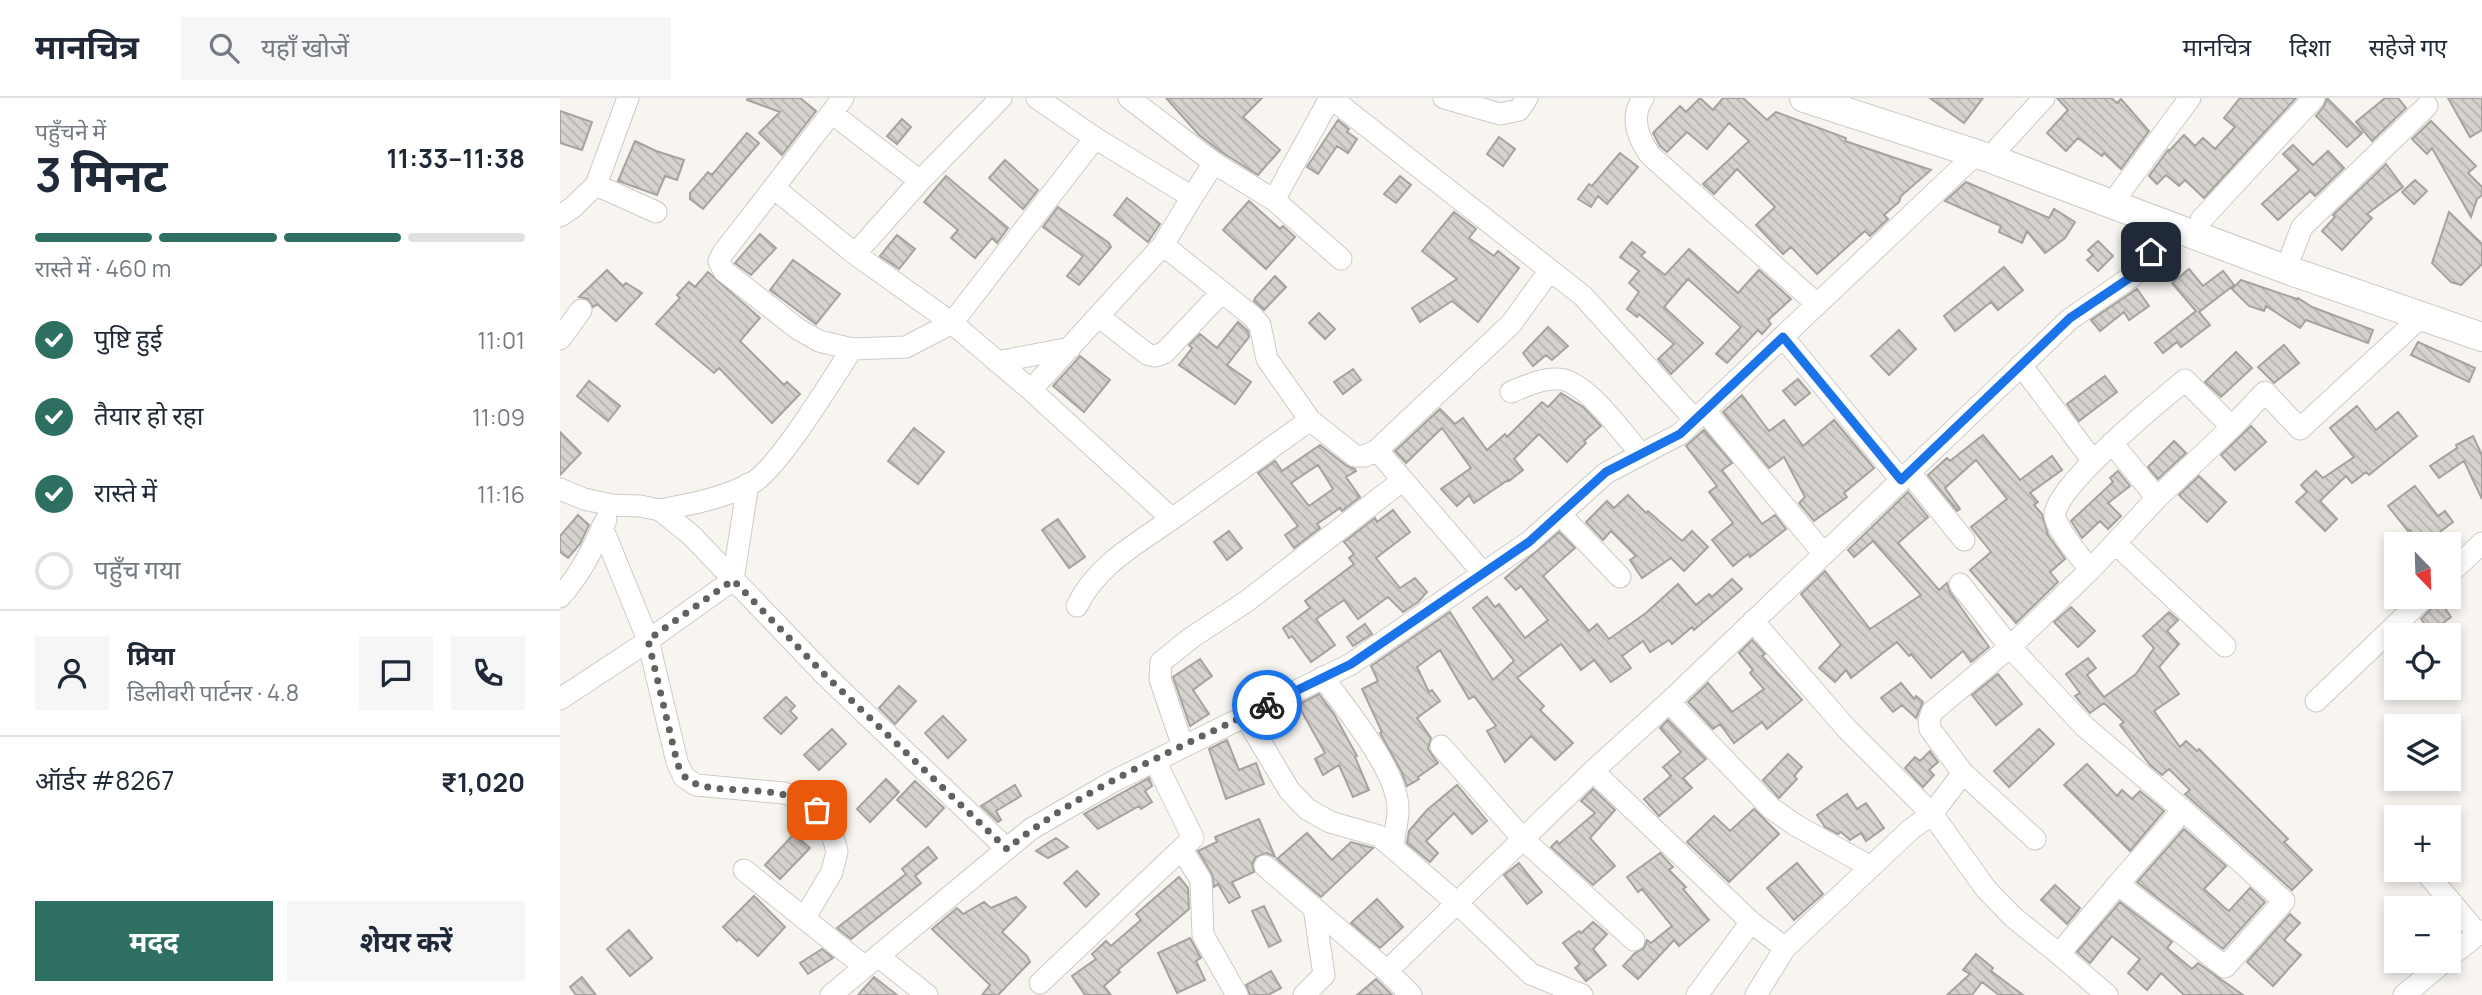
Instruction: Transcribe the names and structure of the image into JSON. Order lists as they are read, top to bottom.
{
  "north": "bottom right",
  "page": {
    "header": "मानचित्र",
    "search": "यहाँ खोजें",
    "nav": ["मानचित्र", "दिशा", "सहेजे गए"],
    "heading": ["3 मिनट", "पहुँचने में", "11:33–11:38"],
    "panel": [
      "प्रिया",
      "डिलीवरी पार्टनर · 4.8",
      "ऑर्डर #8267",
      "₹1,020"
    ],
    "bar": "रास्ते में · 460 m",
    "list": [
      ["पुष्टि हुई", "11:01"],
      ["तैयार हो रहा", "11:09"],
      ["रास्ते में", "11:16"],
      "पहुँच गया"
    ],
    "map_buttons": ["+", "−"],
    "buttons": ["मदद", "शेयर करें"]
  }
}
